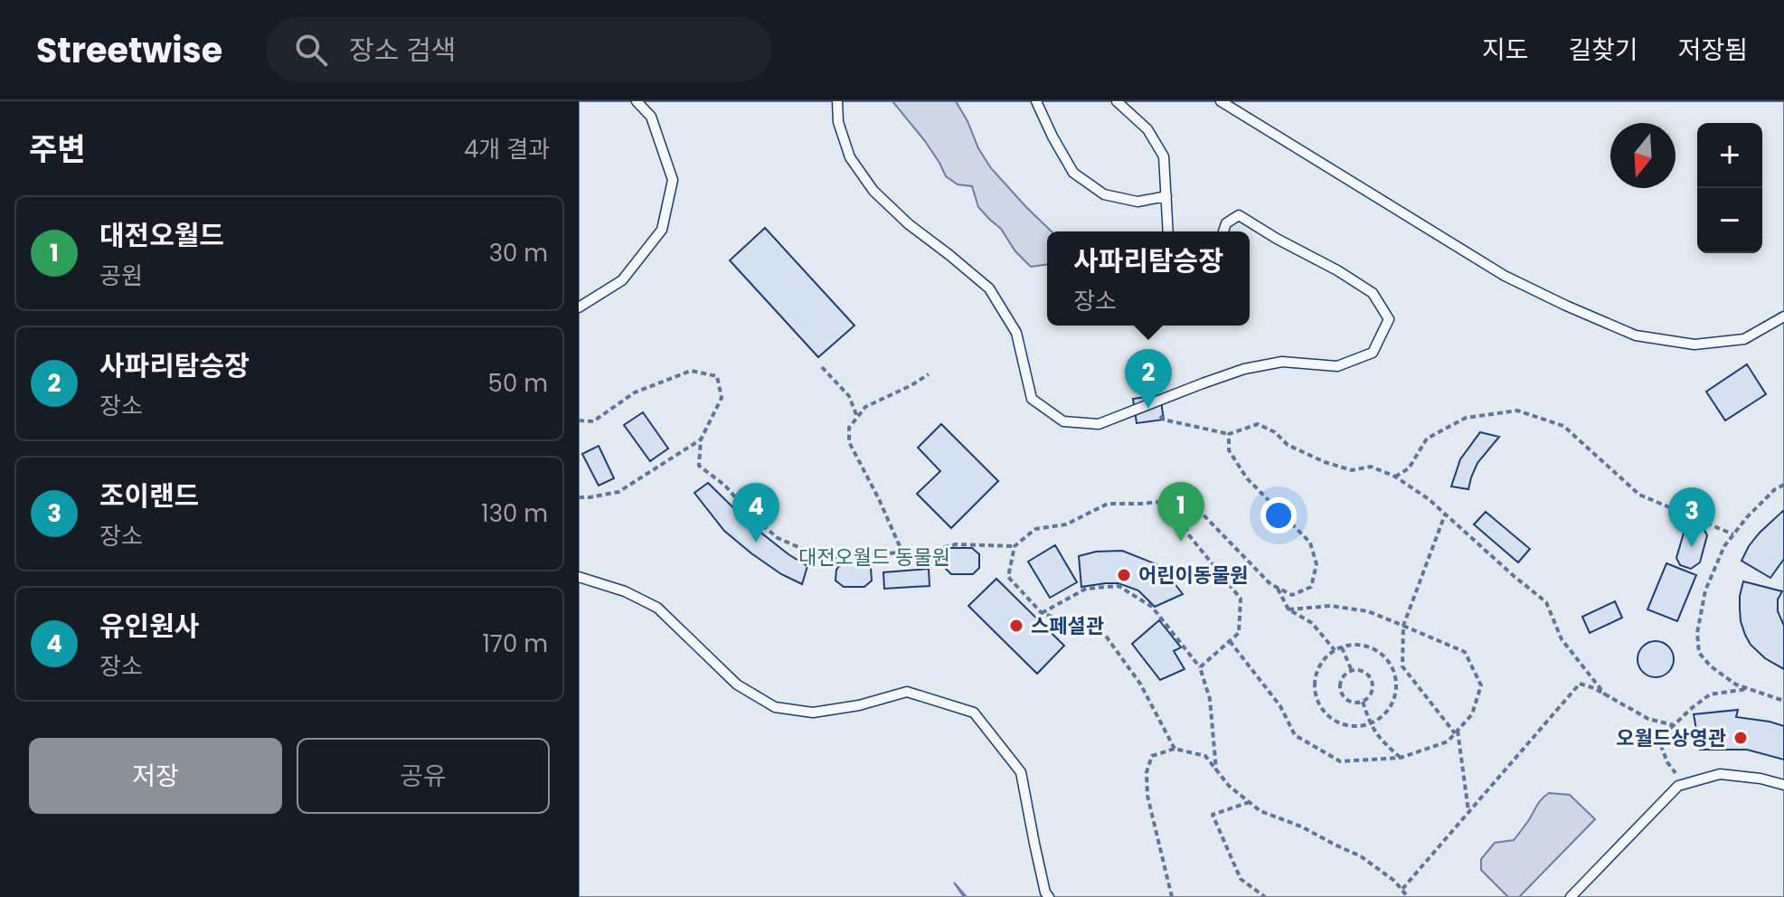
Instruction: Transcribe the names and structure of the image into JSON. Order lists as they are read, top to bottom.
{
  "parks": ["대전오월드 동물원"],
  "places": ["어린이동물원", "스페셜관", "오월드상영관"],
  "north": "bottom",
  "page": {
    "header": "Streetwise",
    "search": "장소 검색",
    "nav": ["지도", "길찾기", "저장됨"],
    "heading": ["주변", "4개 결과"],
    "map_buttons": ["+", "−"],
    "list": [
      {
        "mark": "1",
        "name": "대전오월드",
        "note": "공원",
        "value": "30 m"
      },
      {
        "mark": "2",
        "name": "사파리탐승장",
        "note": "장소",
        "value": "50 m"
      },
      {
        "mark": "3",
        "name": "조이랜드",
        "note": "장소",
        "value": "130 m"
      },
      {
        "mark": "4",
        "name": "유인원사",
        "note": "장소",
        "value": "170 m"
      }
    ],
    "popup": ["사파리탐승장", "장소"],
    "pins": [
      "2",
      "1",
      "4",
      "3"
    ],
    "buttons": ["저장", "공유"]
  }
}
